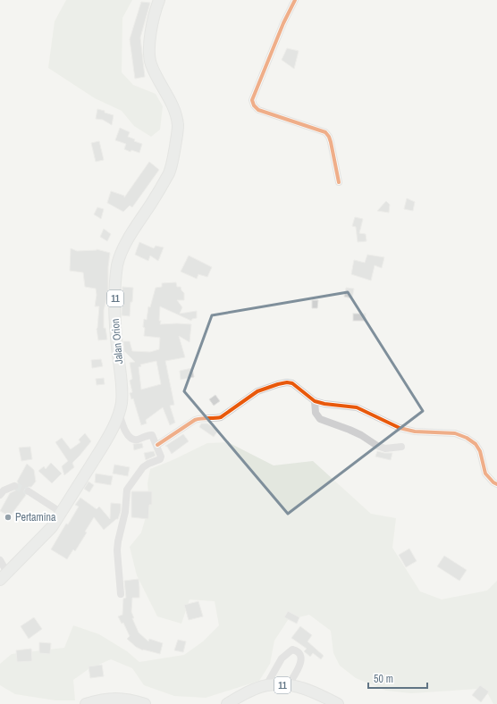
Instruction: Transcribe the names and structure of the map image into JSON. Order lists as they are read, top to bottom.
{
  "streets": {
    "highway": ["11", "Jalan Orion"]
  },
  "places": ["Pertamina"],
  "scale_bar": "50 m"
}
